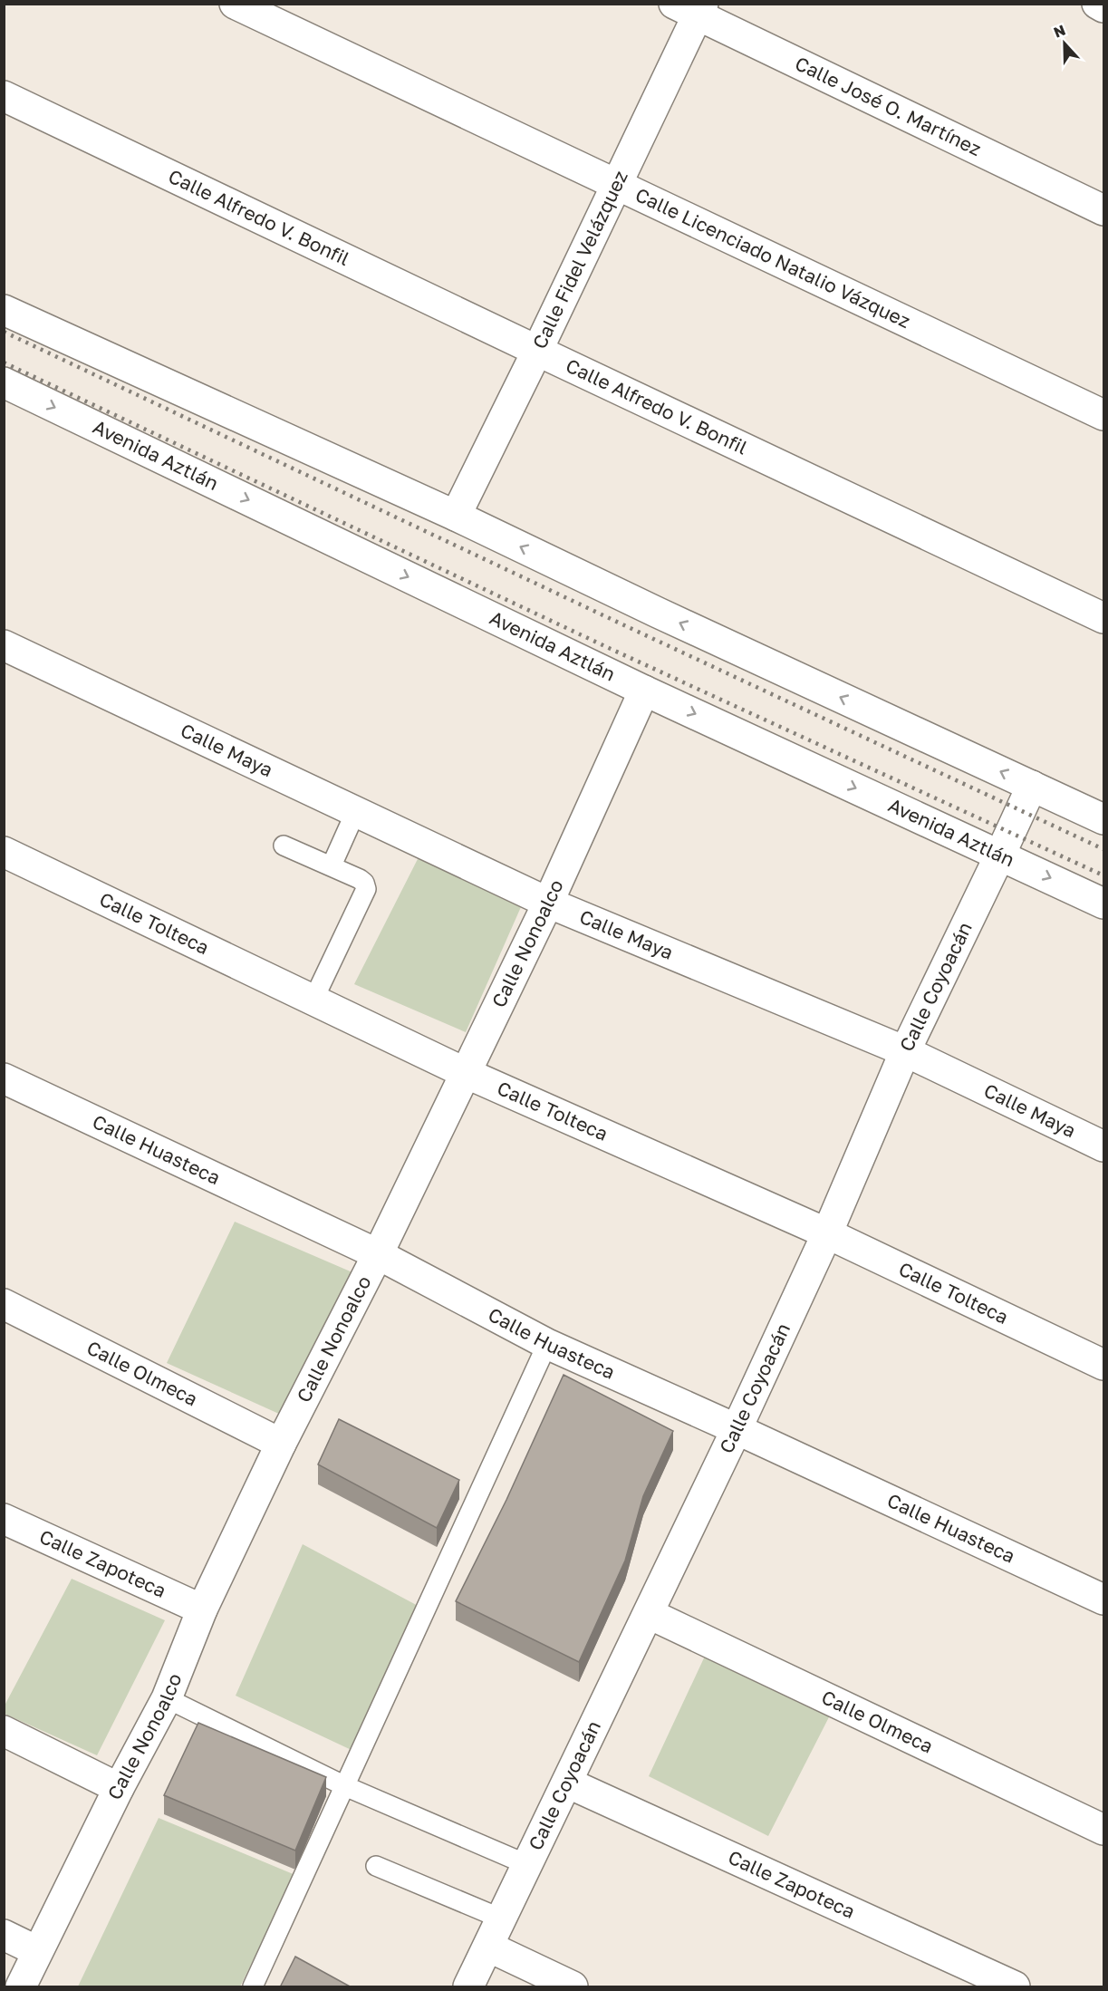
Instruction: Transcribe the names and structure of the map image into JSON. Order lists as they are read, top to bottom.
{
  "streets": {
    "street": [
      "Calle José O. Martínez",
      "Calle Alfredo V. Bonfil",
      "Calle Licenciado Natalio Vázquez",
      "Calle Fidel Velázquez",
      "Avenida Aztlán",
      "Calle Maya",
      "Calle Tolteca",
      "Calle Nonoalco",
      "Calle Coyoacán",
      "Calle Huasteca",
      "Calle Olmeca",
      "Calle Zapoteca"
    ]
  },
  "crossings": [
    ["Calle José O. Martínez", "Calle Fidel Velázquez"],
    ["Calle Alfredo V. Bonfil", "Calle Fidel Velázquez"],
    ["Calle Licenciado Natalio Vázquez", "Calle Fidel Velázquez"],
    ["Avenida Aztlán", "Calle Nonoalco"],
    ["Avenida Aztlán", "Calle Coyoacán"],
    ["Calle Maya", "Calle Nonoalco"],
    ["Calle Maya", "Calle Coyoacán"],
    ["Calle Tolteca", "Calle Nonoalco"],
    ["Calle Tolteca", "Calle Coyoacán"],
    ["Calle Nonoalco", "Calle Huasteca"],
    ["Calle Nonoalco", "Calle Olmeca"],
    ["Calle Nonoalco", "Calle Zapoteca"],
    ["Calle Coyoacán", "Calle Huasteca"],
    ["Calle Coyoacán", "Calle Olmeca"],
    ["Calle Coyoacán", "Calle Zapoteca"]
  ],
  "north": "top"
}
